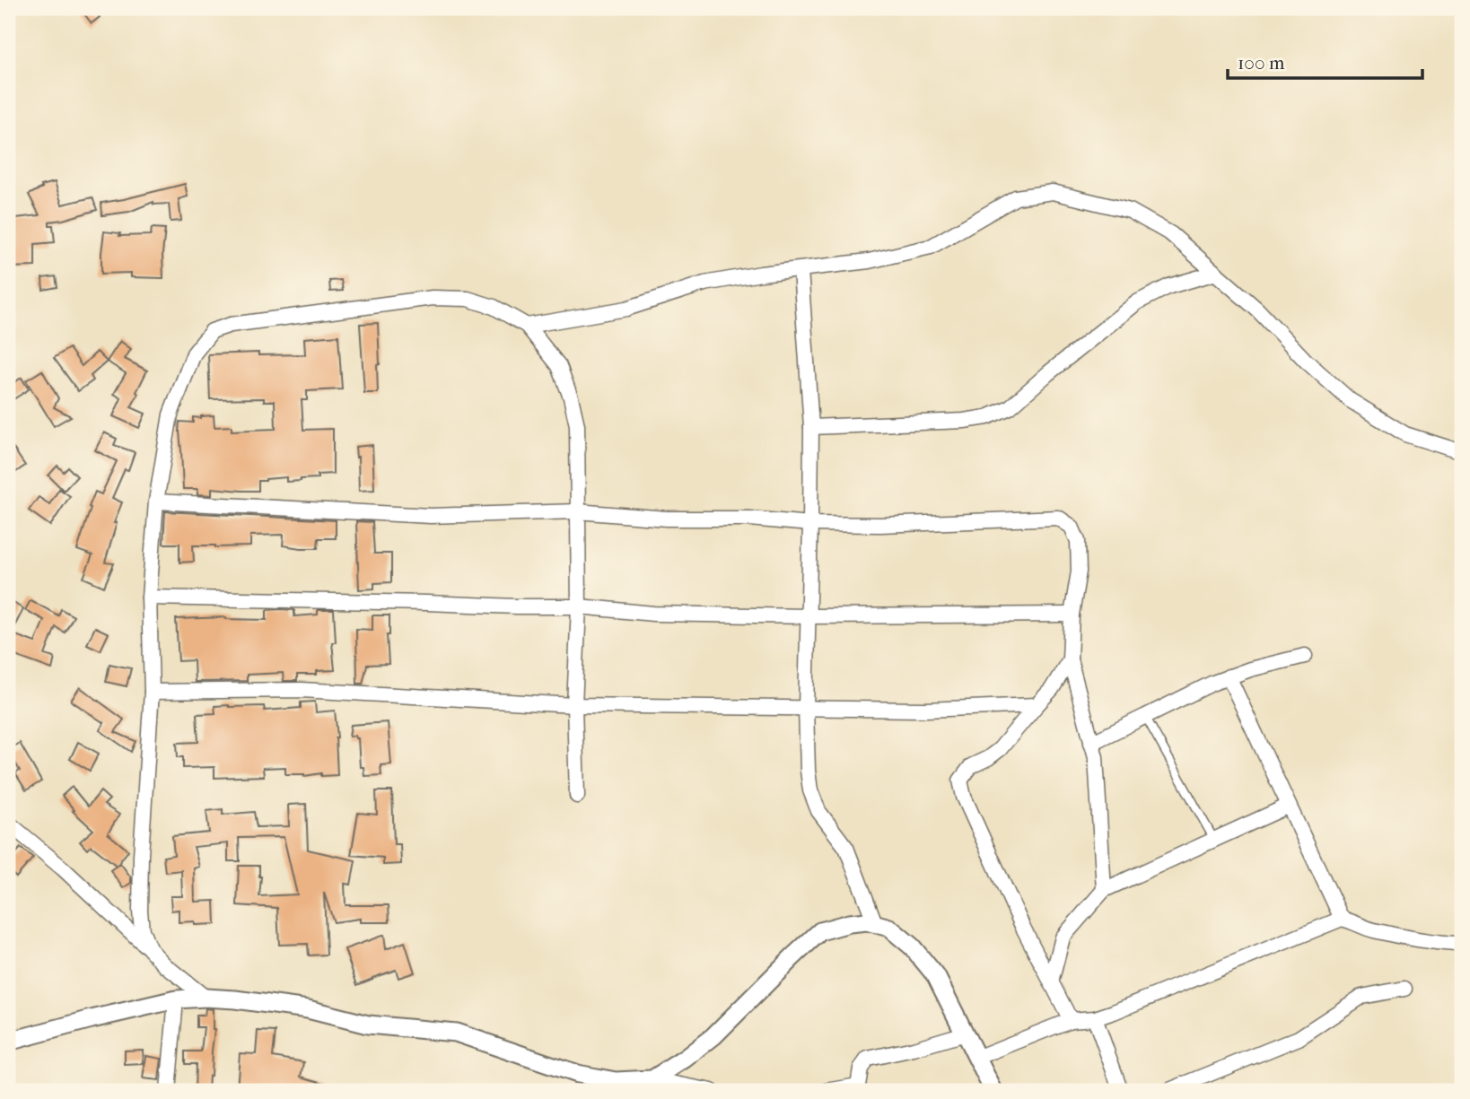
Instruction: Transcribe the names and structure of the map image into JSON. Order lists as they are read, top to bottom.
{
  "scale_bar": "100 m"
}
